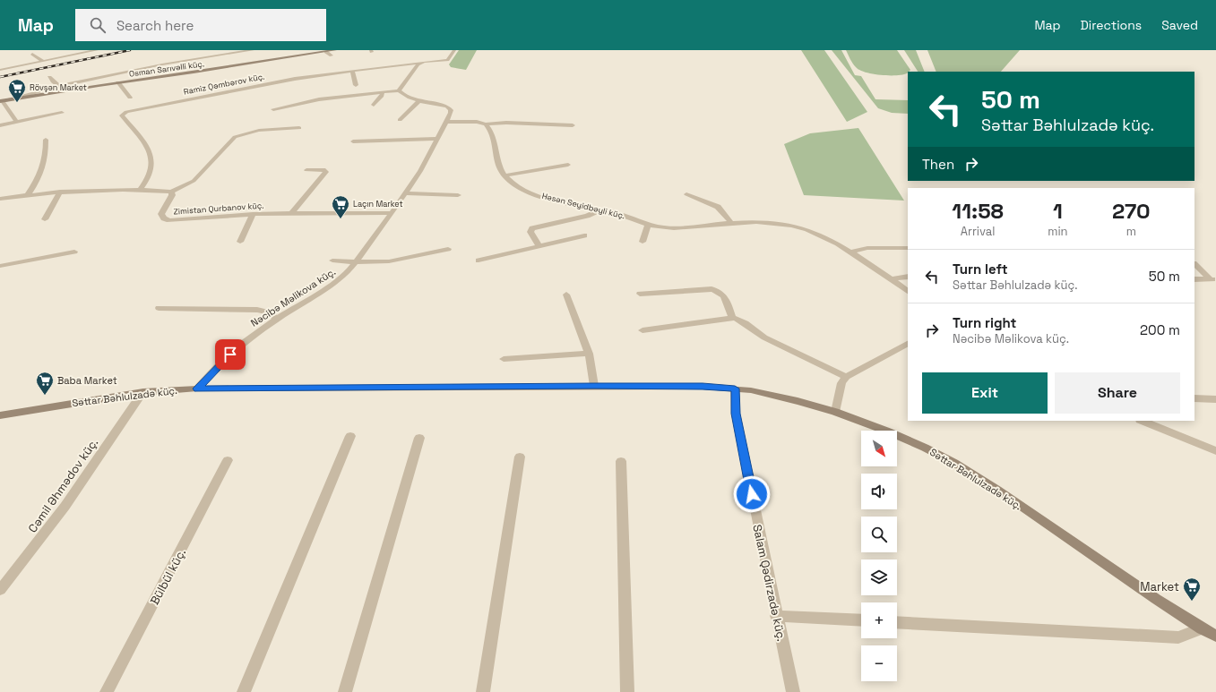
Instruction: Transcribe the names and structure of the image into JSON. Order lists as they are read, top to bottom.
{
  "streets": {
    "street": [
      "Osman Sarıvəlli küç.",
      "Ramiz Qəmbərov küç.",
      "Həsən Seyidbəyli küç.",
      "Zimistan Qurbanov küç.",
      "Nəcibə Məlikova küç.",
      "Səttar Bəhlulzadə küç.",
      "Cəmil Əhmədov küç.",
      "Bülbül küç.",
      "Salam Qədirzadə küç."
    ]
  },
  "crossings": [
    ["Zimistan Qurbanov küç.", "Nəcibə Məlikova küç."],
    ["Nəcibə Məlikova küç.", "Səttar Bəhlulzadə küç."],
    ["Səttar Bəhlulzadə küç.", "Cəmil Əhmədov küç."],
    ["Səttar Bəhlulzadə küç.", "Salam Qədirzadə küç."]
  ],
  "places": {
    "supermarket": [
      "Rövşən Market",
      "Laçın Market",
      "Baba Market",
      "Market"
    ]
  },
  "north": "bottom right",
  "page": {
    "header": "Map",
    "search": "Search here",
    "nav": ["Map", "Directions", "Saved"],
    "turn": ["50 m", "Səttar Bəhlulzadə küç."],
    "then": "Then",
    "eta": [
      "11:58",
      "Arrival",
      "1",
      "min",
      "270",
      "m"
    ],
    "list": [
      {
        "name": "Turn left",
        "note": "Səttar Bəhlulzadə küç.",
        "value": "50 m"
      },
      {
        "name": "Turn right",
        "note": "Nəcibə Məlikova küç.",
        "value": "200 m"
      }
    ],
    "buttons": ["Exit", "Share"],
    "map_buttons": ["+", "−"]
  }
}
